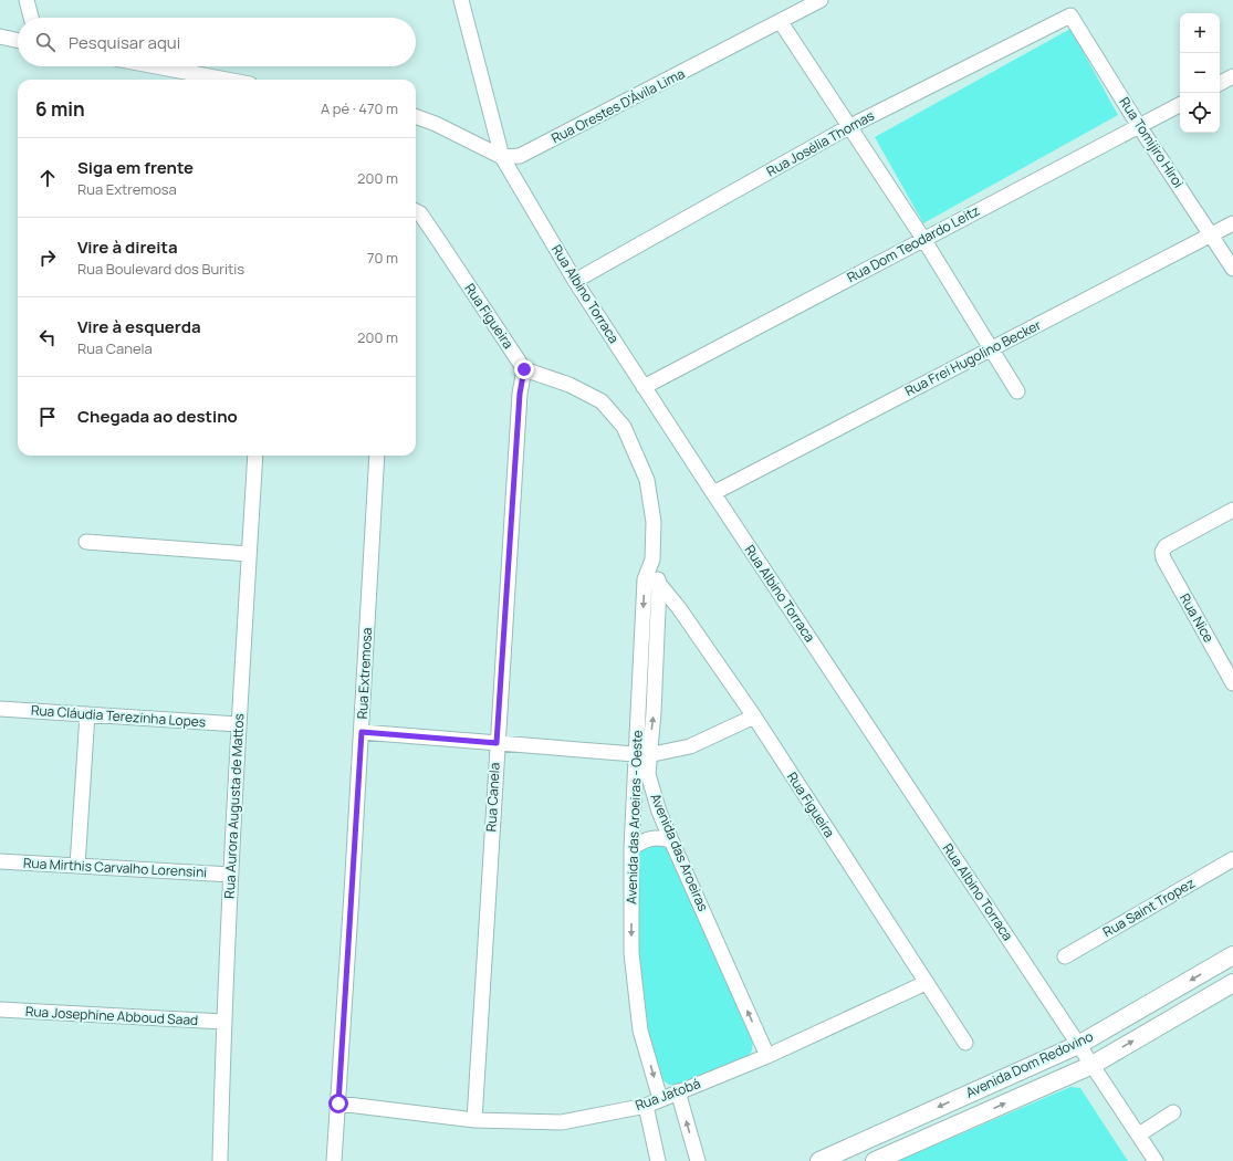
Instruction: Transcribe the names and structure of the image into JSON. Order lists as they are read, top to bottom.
{
  "streets": {
    "street": [
      "Rua Orestes D'Ávila Lima",
      "Rua Tomijiro Hiroi",
      "Rua Josélia Thomas",
      "Rua Dom Teodardo Leitz",
      "Rua Albino Torraca",
      "Rua Figueira",
      "Rua Frei Hugolino Becker",
      "Rua Nice",
      "Rua Extremosa",
      "Rua Cláudia Terezinha Lopes",
      "Rua Canela",
      "Rua Aurora Augusta de Mattos",
      "Avenida das Aroeiras - Oeste",
      "Avenida das Aroeiras",
      "Rua Mirthis Carvalho Lorensini",
      "Rua Saint Tropez",
      "Rua Josephine Abboud Saad",
      "Avenida Dom Redovino",
      "Rua Jatobá"
    ]
  },
  "crossings": [
    ["Rua Orestes D'Ávila Lima", "Rua Albino Torraca"],
    ["Rua Tomijiro Hiroi", "Rua Josélia Thomas"],
    ["Rua Tomijiro Hiroi", "Rua Dom Teodardo Leitz"],
    ["Rua Tomijiro Hiroi", "Rua Frei Hugolino Becker"],
    ["Rua Josélia Thomas", "Rua Albino Torraca"],
    ["Rua Dom Teodardo Leitz", "Rua Albino Torraca"],
    ["Rua Albino Torraca", "Rua Frei Hugolino Becker"],
    ["Rua Albino Torraca", "Avenida Dom Redovino"],
    ["Rua Figueira", "Rua Canela"],
    ["Rua Figueira", "Avenida das Aroeiras"],
    ["Rua Figueira", "Rua Jatobá"],
    ["Rua Extremosa", "Rua Jatobá"],
    ["Rua Cláudia Terezinha Lopes", "Rua Aurora Augusta de Mattos"],
    ["Rua Canela", "Rua Jatobá"],
    ["Rua Aurora Augusta de Mattos", "Rua Mirthis Carvalho Lorensini"],
    ["Rua Aurora Augusta de Mattos", "Rua Josephine Abboud Saad"],
    ["Avenida das Aroeiras - Oeste", "Avenida das Aroeiras"],
    ["Avenida das Aroeiras - Oeste", "Rua Jatobá"],
    ["Avenida das Aroeiras", "Rua Jatobá"]
  ],
  "one_way": ["Avenida das Aroeiras - Oeste", "Avenida das Aroeiras"],
  "page": {
    "map_buttons": ["+", "−"],
    "search": "Pesquisar aqui",
    "heading": ["6 min", "A pé · 470 m"],
    "list": [
      ["Siga em frente", "Rua Extremosa", "200 m"],
      ["Vire à direita", "Rua Boulevard dos Buritis", "70 m"],
      ["Vire à esquerda", "Rua Canela", "200 m"],
      "Chegada ao destino"
    ]
  }
}
